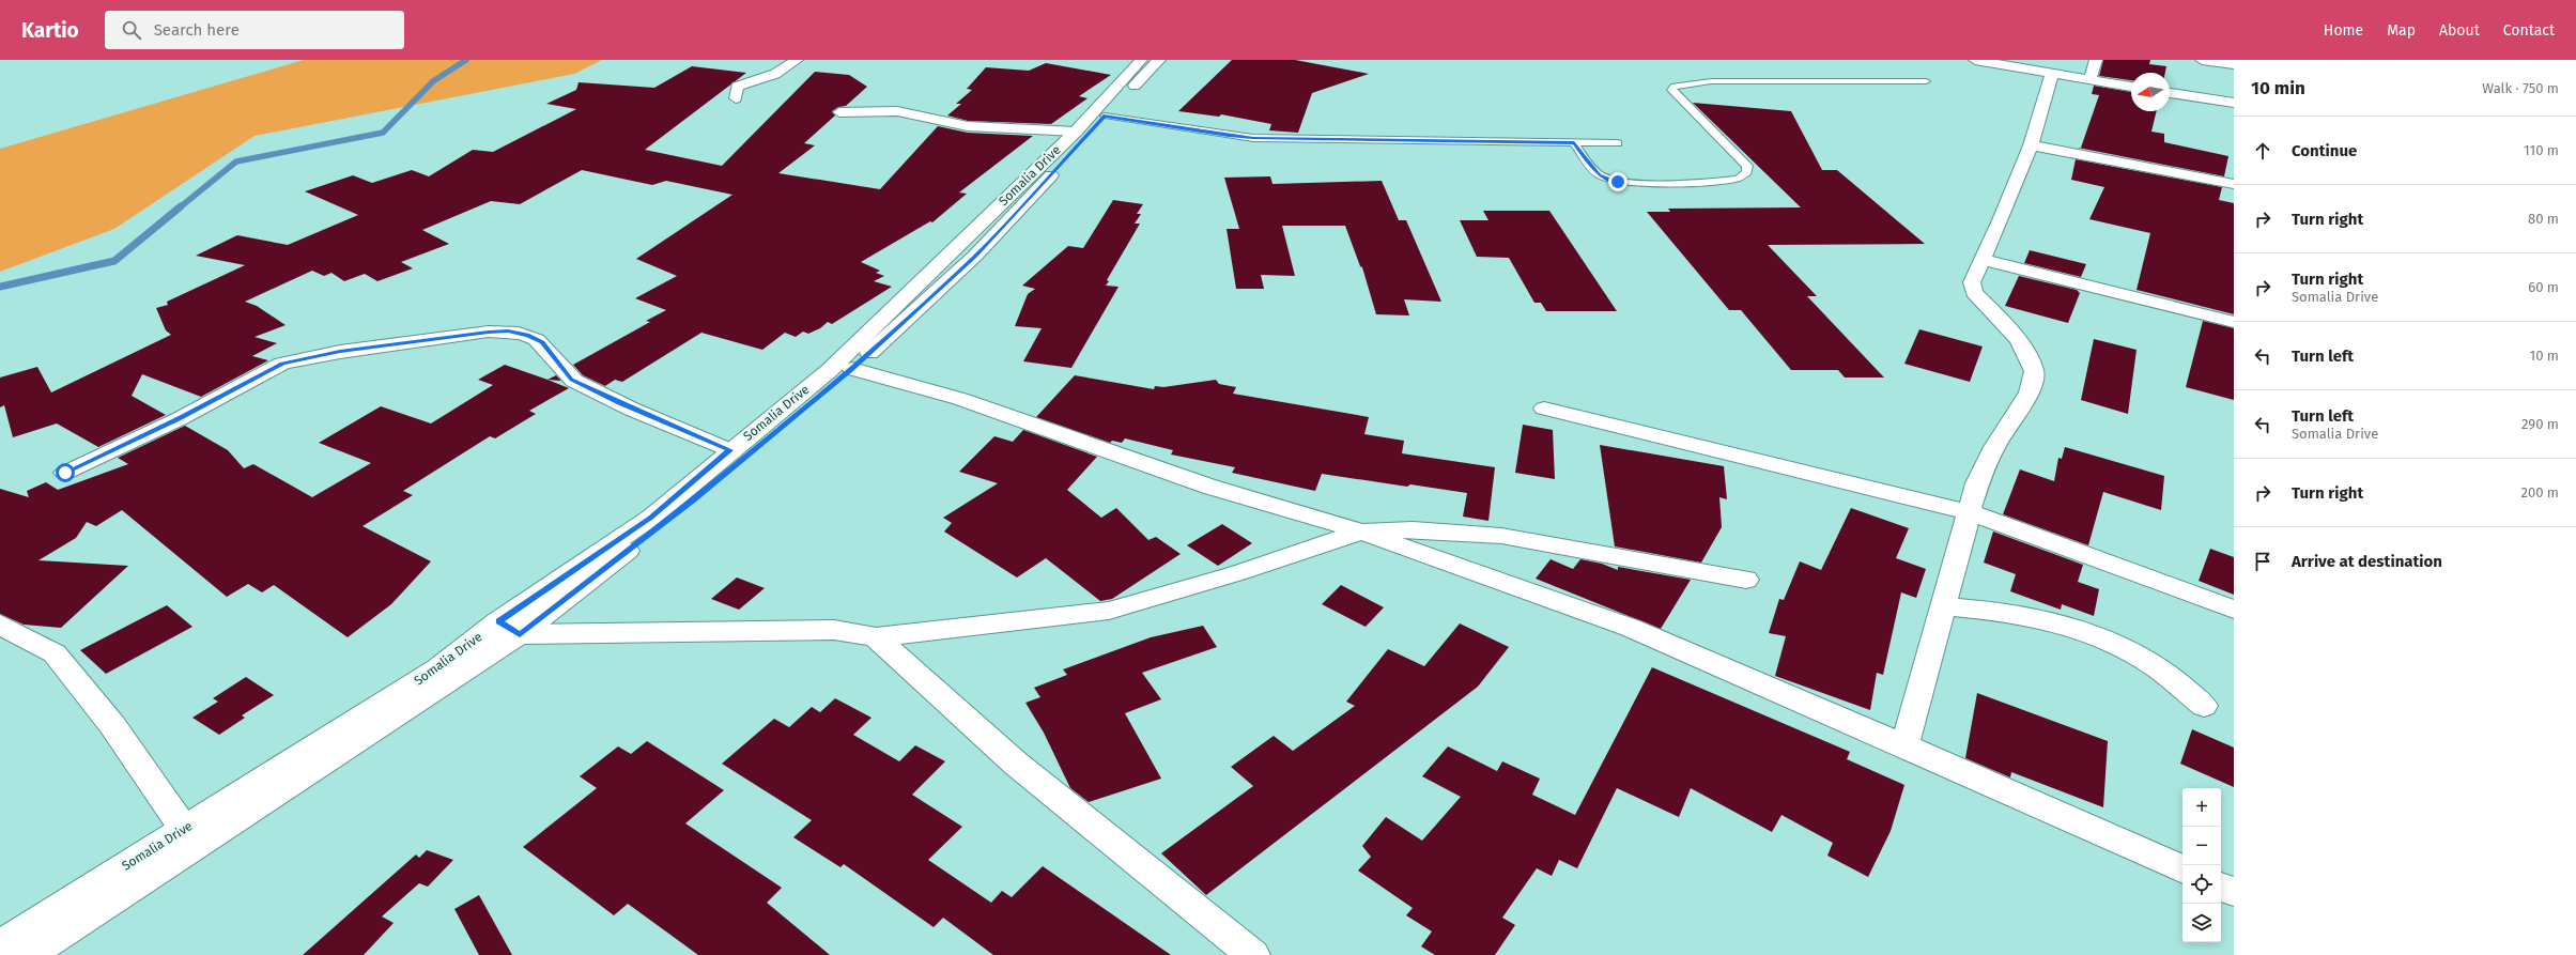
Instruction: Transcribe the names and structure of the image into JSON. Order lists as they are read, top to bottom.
{
  "streets": {
    "street": ["Somalia Drive"]
  },
  "north": "left",
  "page": {
    "header": "Kartio",
    "search": "Search here",
    "nav": [
      "Home",
      "Map",
      "About",
      "Contact"
    ],
    "heading": ["10 min", "Walk · 750 m"],
    "list": [
      ["Continue", "110 m"],
      ["Turn right", "80 m"],
      ["Turn right", "Somalia Drive", "60 m"],
      ["Turn left", "10 m"],
      ["Turn left", "Somalia Drive", "290 m"],
      ["Turn right", "200 m"],
      "Arrive at destination"
    ],
    "map_buttons": ["+", "−"]
  }
}
